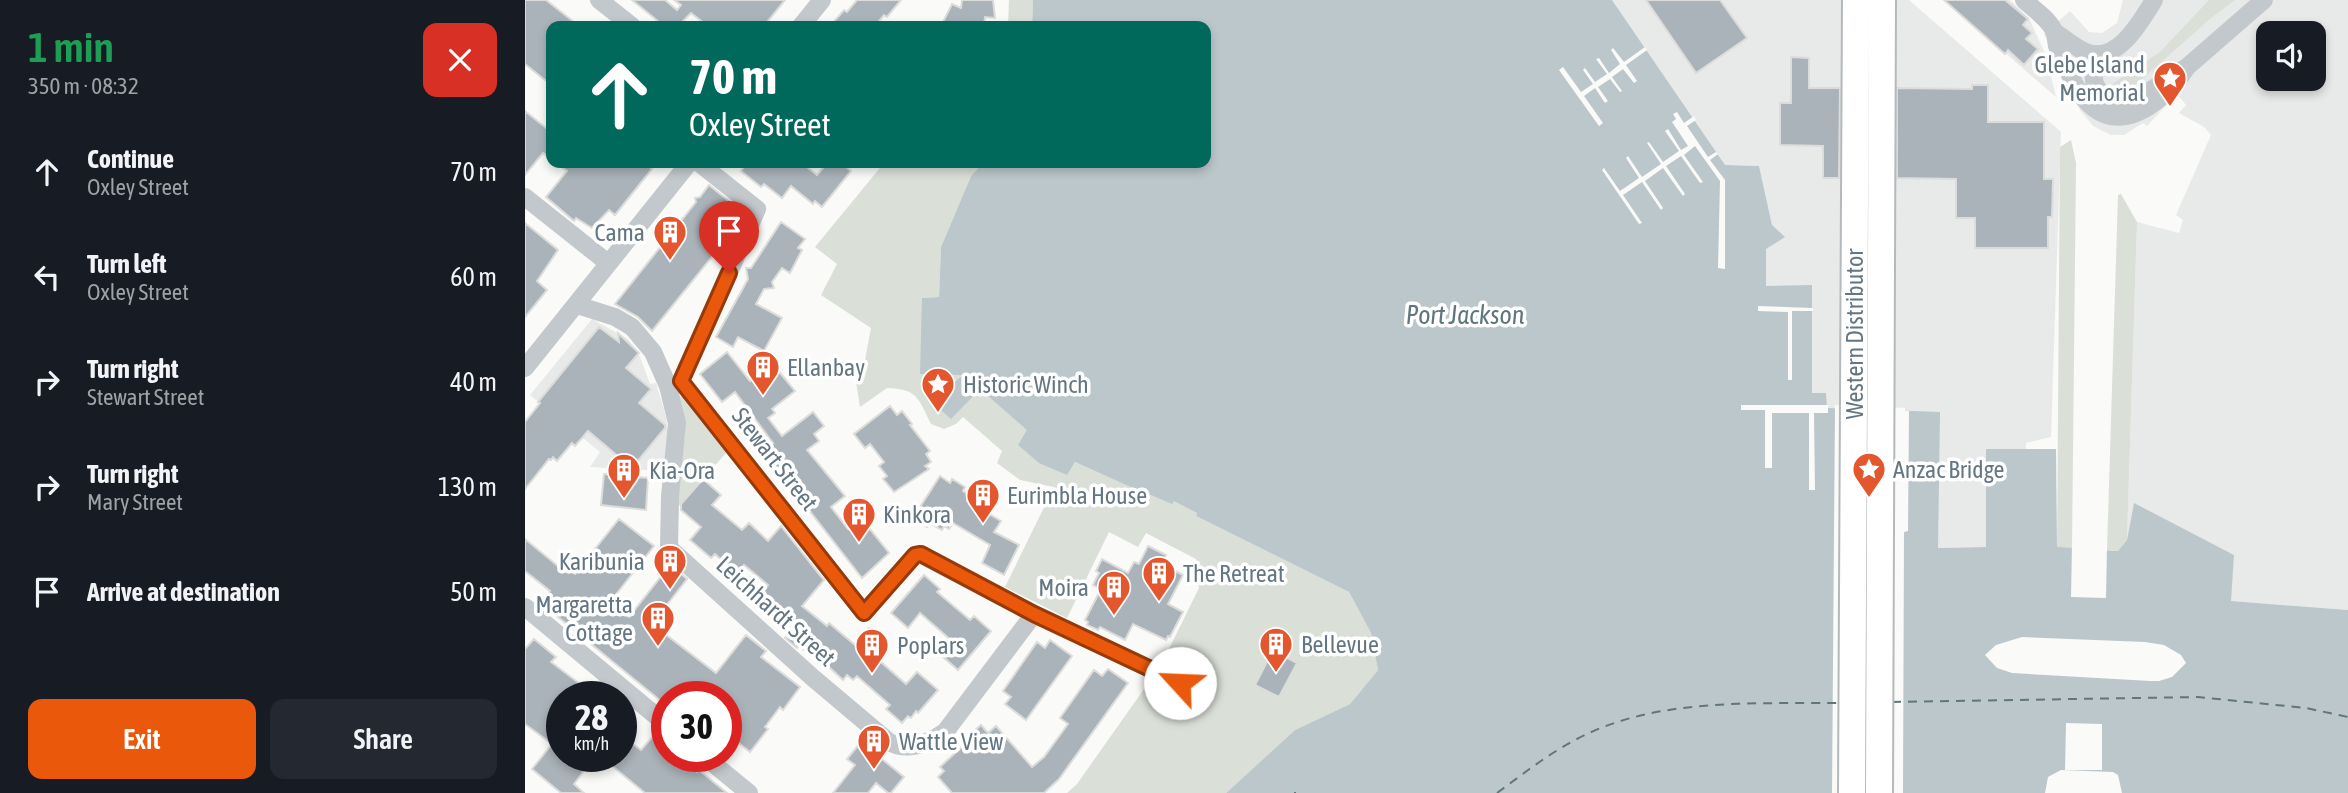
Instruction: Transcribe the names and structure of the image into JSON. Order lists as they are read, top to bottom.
{
  "streets": {
    "highway": ["Western Distributor"],
    "street": ["Stewart Street", "Leichhardt Street"]
  },
  "crossings": [
    ["Stewart Street", "Leichhardt Street"]
  ],
  "water": ["Port Jackson"],
  "places": {
    "place": ["Glebe Island Memorial", "Historic Winch", "Anzac Bridge"],
    "building": [
      "Cama",
      "Ellanbay",
      "Kia-Ora",
      "Eurimbla House",
      "Kinkora",
      "Karibunia",
      "The Retreat",
      "Moira",
      "Margaretta Cottage",
      "Bellevue",
      "Poplars",
      "Wattle View"
    ]
  },
  "page": {
    "heading": ["1 min", "350 m · 08:32"],
    "turn": ["70 m", "Oxley Street"],
    "list": [
      {
        "name": "Continue",
        "note": "Oxley Street",
        "value": "70 m"
      },
      {
        "name": "Turn left",
        "note": "Oxley Street",
        "value": "60 m"
      },
      {
        "name": "Turn right",
        "note": "Stewart Street",
        "value": "40 m"
      },
      {
        "name": "Turn right",
        "note": "Mary Street",
        "value": "130 m"
      },
      {
        "name": "Arrive at destination",
        "value": "50 m"
      }
    ],
    "speed": "28 km/h",
    "limit": "30",
    "buttons": ["Exit", "Share"]
  }
}
